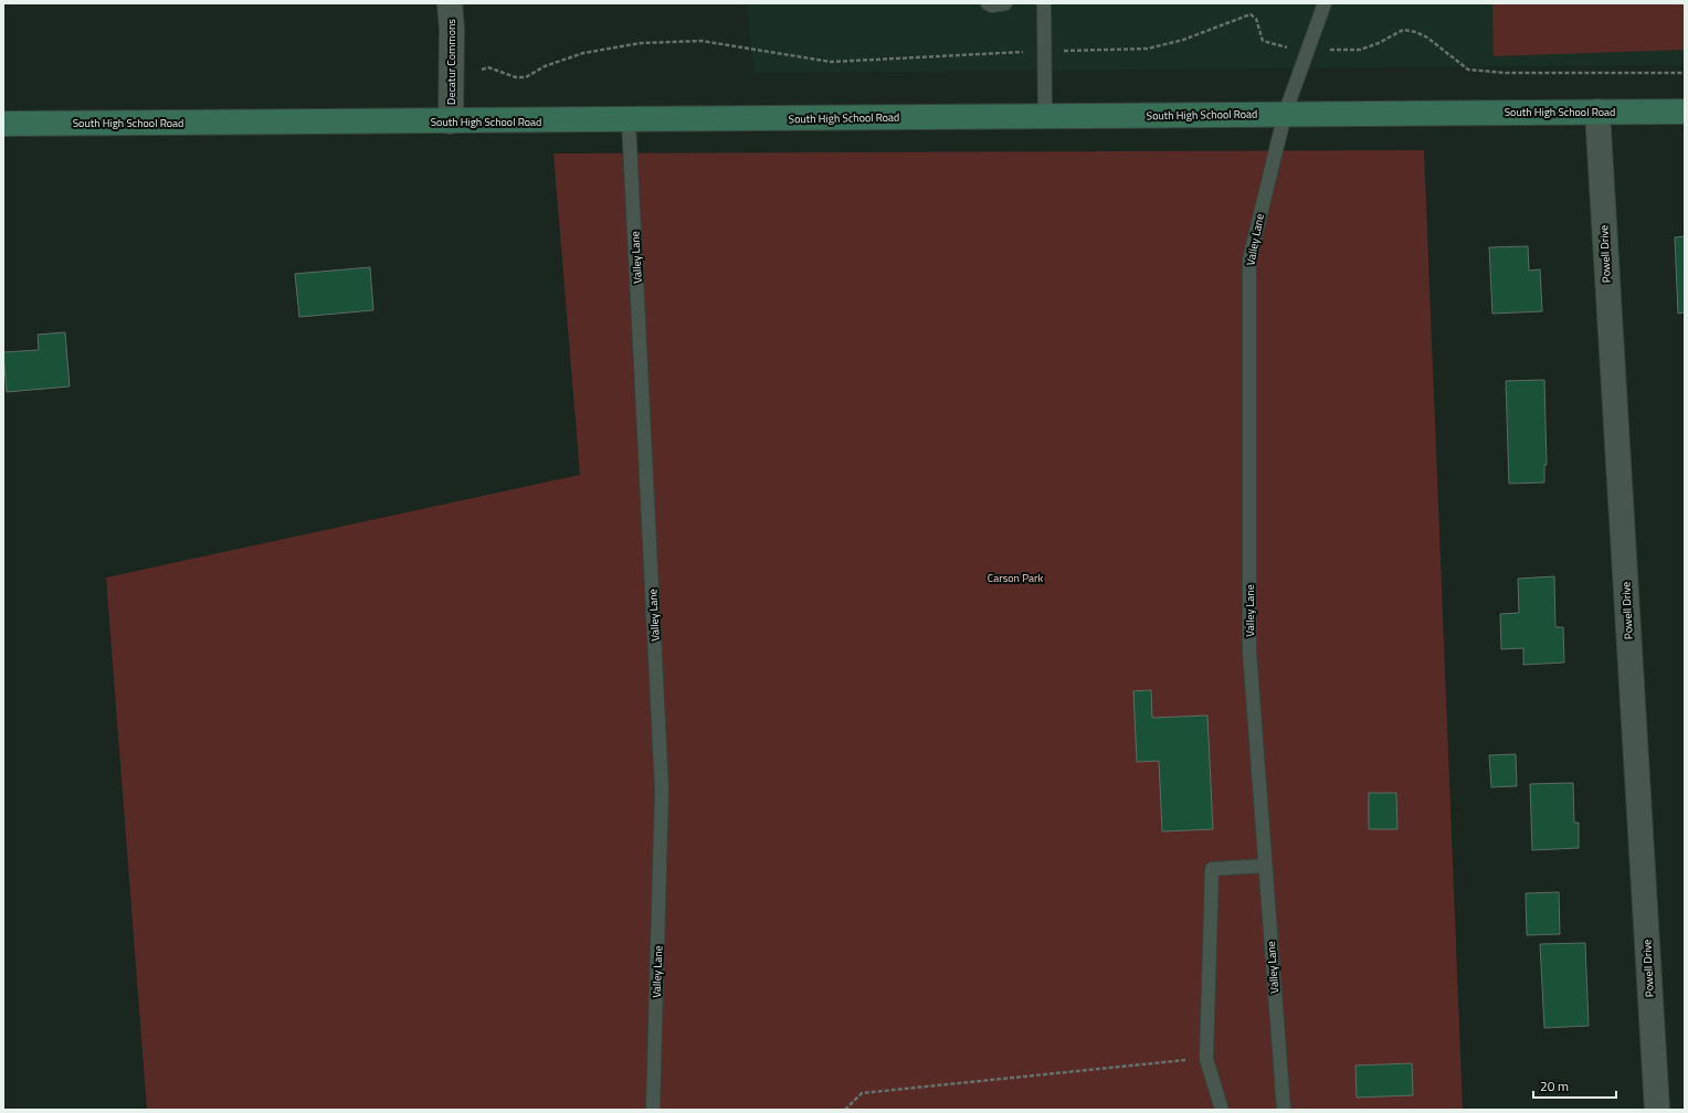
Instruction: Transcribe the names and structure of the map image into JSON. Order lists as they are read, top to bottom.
{
  "streets": {
    "main road": ["South High School Road"],
    "street": ["Decatur Commons", "Powell Drive"],
    "lane": ["Valley Lane"]
  },
  "crossings": [
    ["Decatur Commons", "South High School Road"],
    ["South High School Road", "Valley Lane"],
    ["South High School Road", "Powell Drive"]
  ],
  "parks": ["Carson Park"],
  "scale_bar": "20 m"
}
